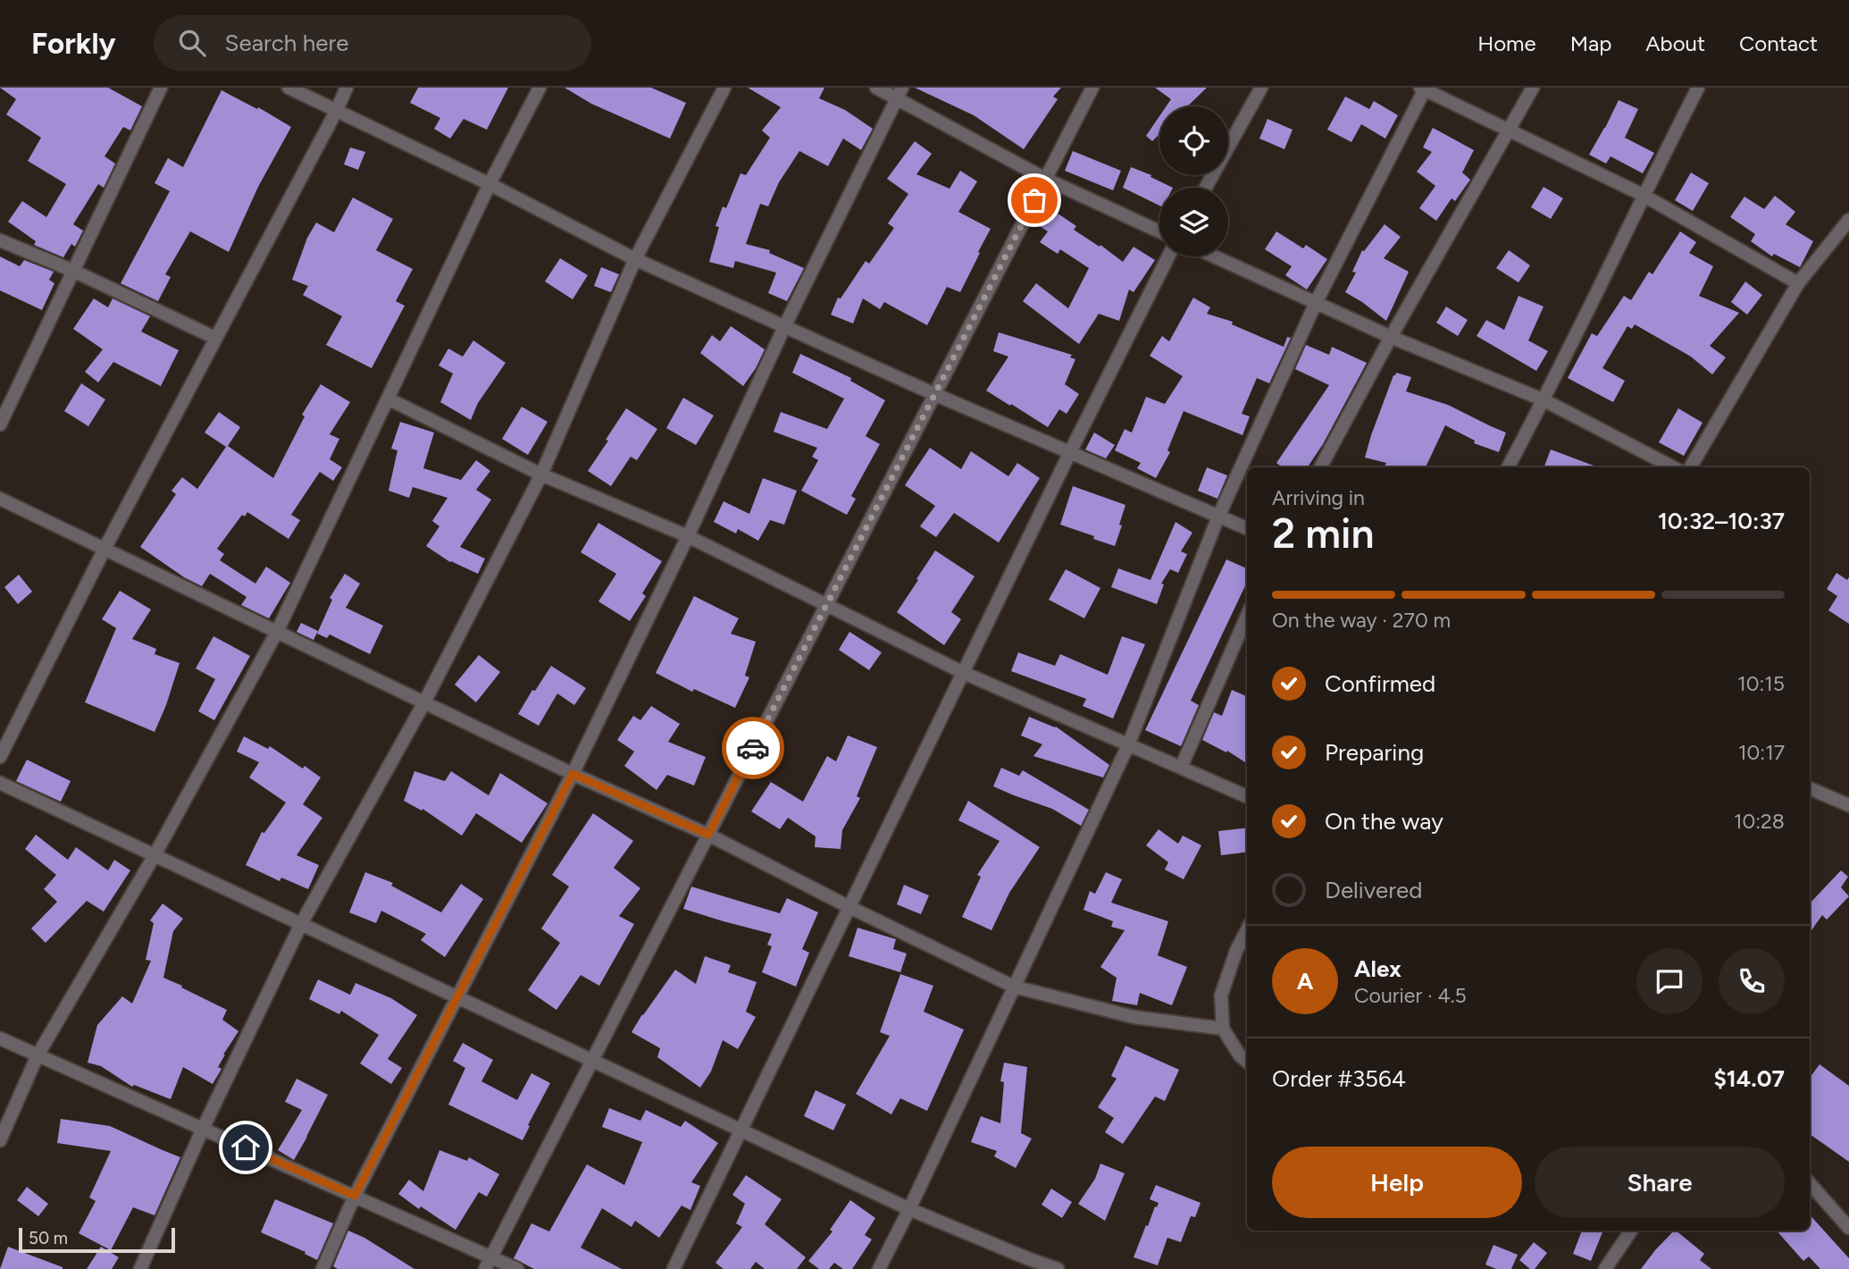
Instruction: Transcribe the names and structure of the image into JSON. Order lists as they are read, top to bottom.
{
  "scale_bar": "50 m",
  "page": {
    "header": "Forkly",
    "search": "Search here",
    "nav": [
      "Home",
      "Map",
      "About",
      "Contact"
    ],
    "heading": ["2 min", "Arriving in", "10:32–10:37"],
    "panel": [
      "Alex",
      "Courier · 4.5",
      "Order #3564",
      "$14.07"
    ],
    "bar": "On the way · 270 m",
    "list": [
      ["Confirmed", "10:15"],
      ["Preparing", "10:17"],
      ["On the way", "10:28"],
      "Delivered"
    ],
    "round": "A",
    "buttons": ["Help", "Share"],
    "scale": "50 m"
  }
}
